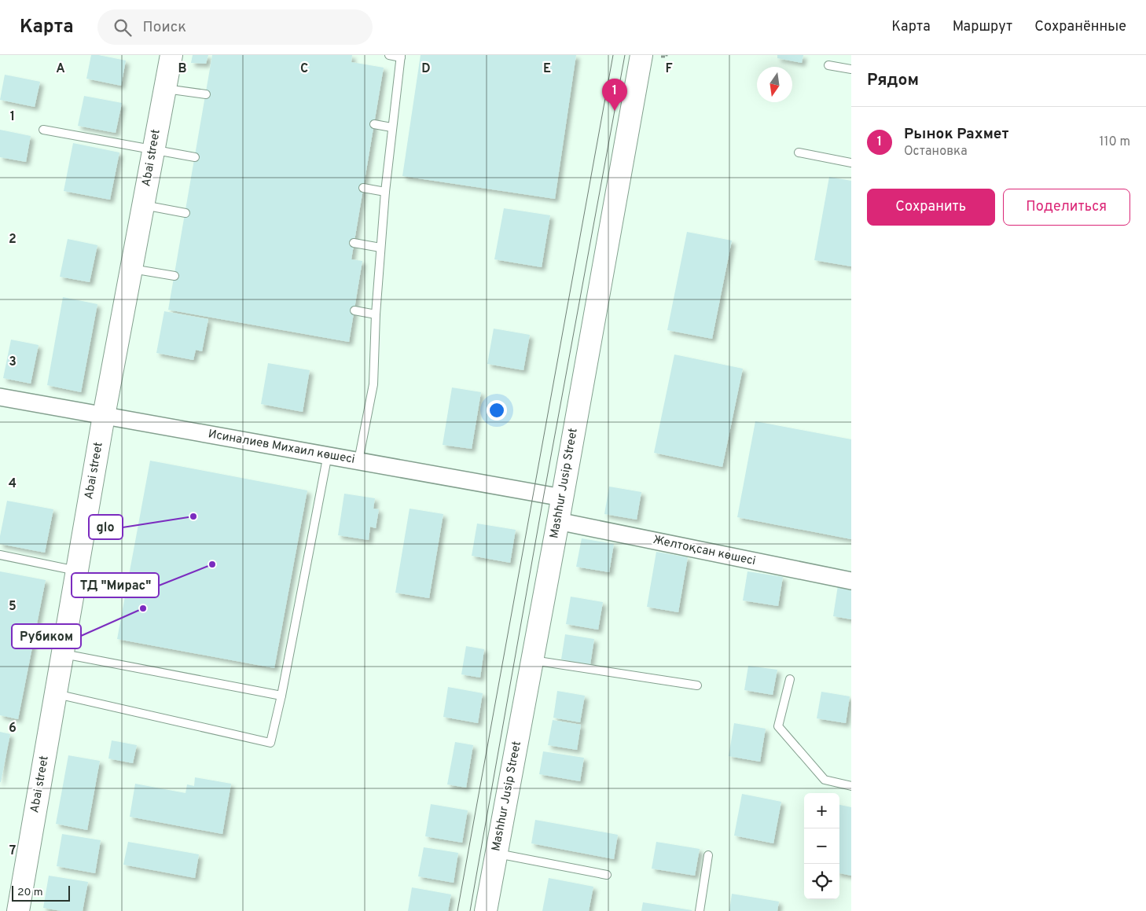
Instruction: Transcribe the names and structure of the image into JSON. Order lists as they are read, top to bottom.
{
  "streets": {
    "street": [
      "Abai street",
      "Исиналиев Михаил көшесі",
      "Mashhur Jusip Street",
      "Желтоқсан көшесі"
    ]
  },
  "crossings": [
    ["Abai street", "Исиналиев Михаил көшесі"],
    ["Исиналиев Михаил көшесі", "Mashhur Jusip Street"],
    ["Mashhur Jusip Street", "Желтоқсан көшесі"]
  ],
  "places": ["glo", "ТД \"Мирас\"", "Рубиком"],
  "scale_bar": "20 m",
  "north": "bottom",
  "page": {
    "header": "Карта",
    "search": "Поиск",
    "nav": ["Карта", "Маршрут", "Сохранённые"],
    "heading": "Рядом",
    "pins": "1",
    "list": [
      {
        "mark": "1",
        "name": "Рынок Рахмет",
        "note": "Остановка",
        "value": "110 m"
      }
    ],
    "buttons": ["Сохранить", "Поделиться"],
    "map_buttons": ["+", "−"],
    "scale": "20 m"
  },
  "grid": {
    "columns": [
      "A",
      "B",
      "C",
      "D",
      "E",
      "F"
    ],
    "rows": [
      "1",
      "2",
      "3",
      "4",
      "5",
      "6",
      "7"
    ]
  }
}
